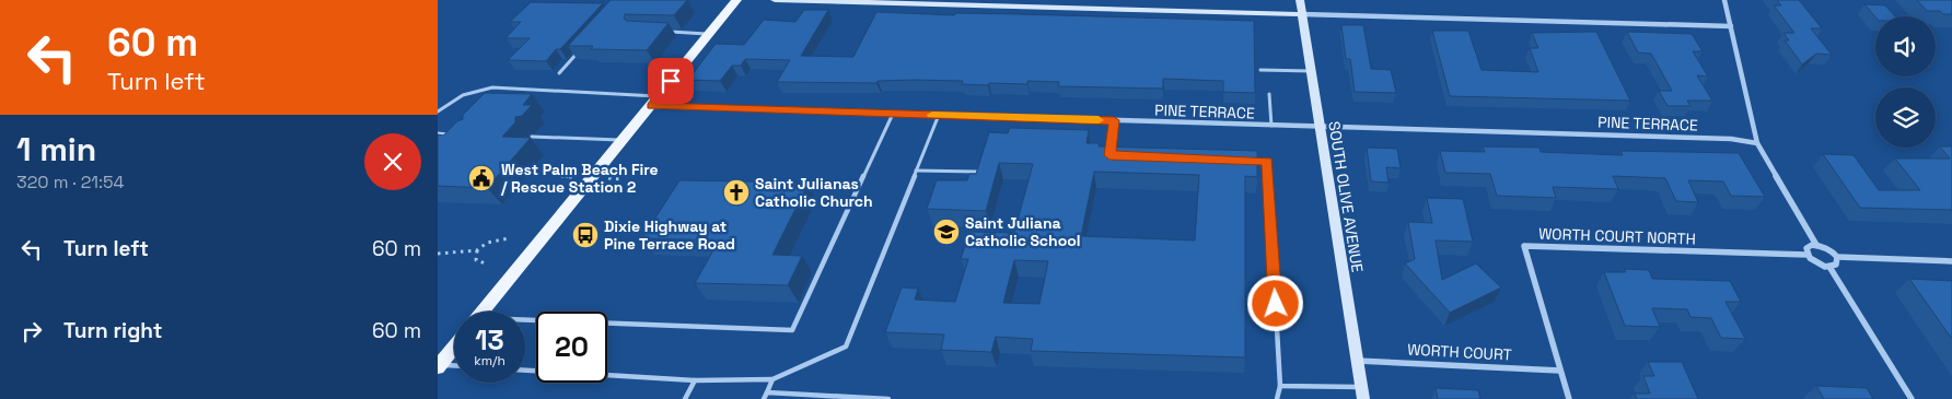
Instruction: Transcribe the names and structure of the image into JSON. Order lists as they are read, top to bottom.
{
  "streets": {
    "street": [
      "PINE TERRACE",
      "SOUTH OLIVE AVENUE",
      "WORTH COURT NORTH",
      "WORTH COURT"
    ]
  },
  "crossings": [
    ["PINE TERRACE", "SOUTH OLIVE AVENUE"],
    ["SOUTH OLIVE AVENUE", "WORTH COURT"],
    ["WORTH COURT NORTH", "WORTH COURT"]
  ],
  "places": {
    "public building": ["West Palm Beach Fire / Rescue Station 2"],
    "church": ["Saint Julianas Catholic Church"],
    "school or university": ["Saint Juliana Catholic School"],
    "bus stop": ["Dixie Highway at Pine Terrace Road"]
  },
  "page": {
    "turn": ["60 m", "Turn left"],
    "heading": ["1 min", "320 m · 21:54"],
    "list": [
      {
        "name": "Turn left",
        "value": "60 m"
      },
      {
        "name": "Turn right",
        "value": "60 m"
      }
    ],
    "speed": "13 km/h",
    "limit": "20"
  }
}
